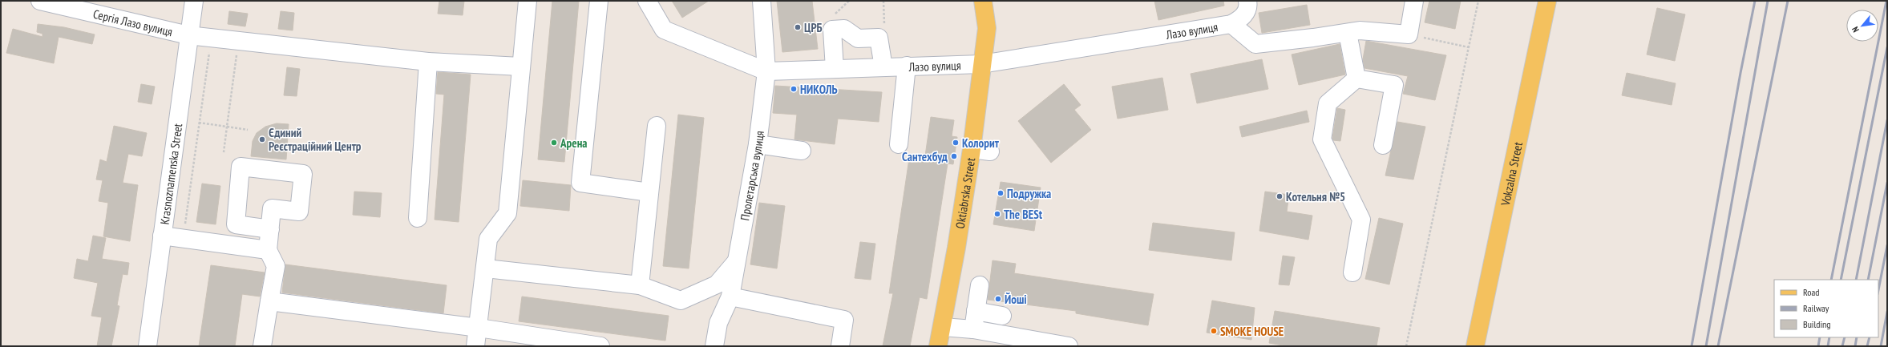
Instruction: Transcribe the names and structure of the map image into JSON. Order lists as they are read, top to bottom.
{
  "streets": {
    "main road": ["Vokzalna Street", "Oktiabrska Street"],
    "street": [
      "Сергія Лазо вулиця",
      "Лазо вулиця",
      "Krasnoznamenska Street",
      "Пролетарська вулиця"
    ]
  },
  "crossings": [
    ["Сергія Лазо вулиця", "Krasnoznamenska Street"],
    ["Лазо вулиця", "Пролетарська вулиця"],
    ["Лазо вулиця", "Oktiabrska Street"]
  ],
  "places": [
    "ЦРБ",
    "НИКОЛЬ",
    "Єдиний Реєстраційний Центр",
    "Арена",
    "Колорит",
    "Сантехбуд",
    "Подружка",
    "Котельня №5",
    "The BESt",
    "Йоші",
    "SMOKE HOUSE"
  ],
  "legend": ["Road", "Railway", "Building"],
  "north": "bottom left"
}
